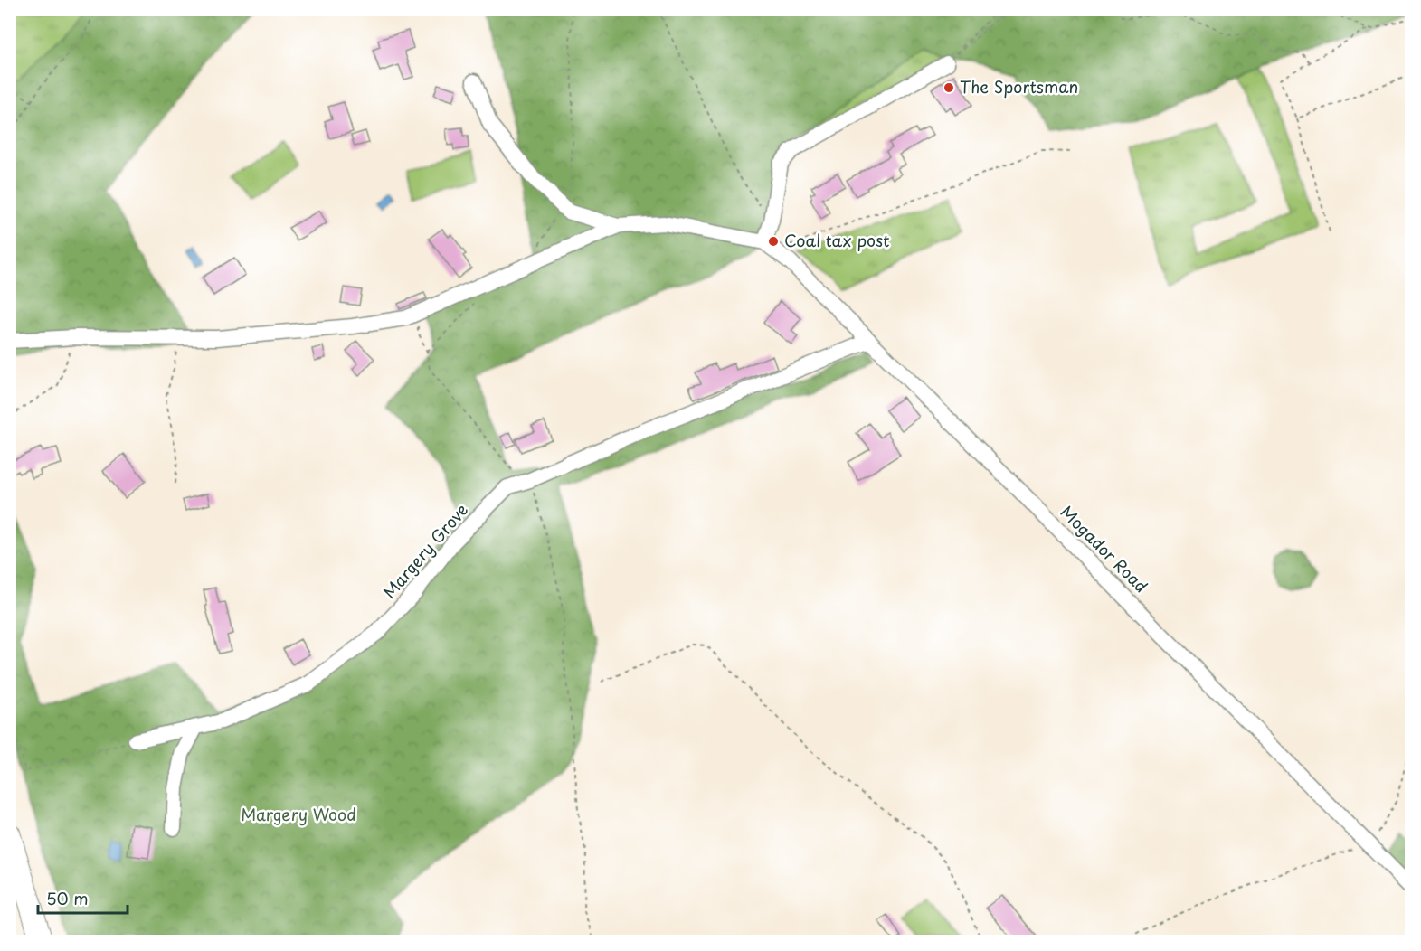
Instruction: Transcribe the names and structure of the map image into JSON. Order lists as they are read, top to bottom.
{
  "streets": {
    "street": ["Mogador Road", "Margery Grove"]
  },
  "crossings": [
    ["Mogador Road", "Margery Grove"]
  ],
  "parks": ["Margery Wood"],
  "places": ["The Sportsman", "Coal tax post"],
  "scale_bar": "50 m"
}
